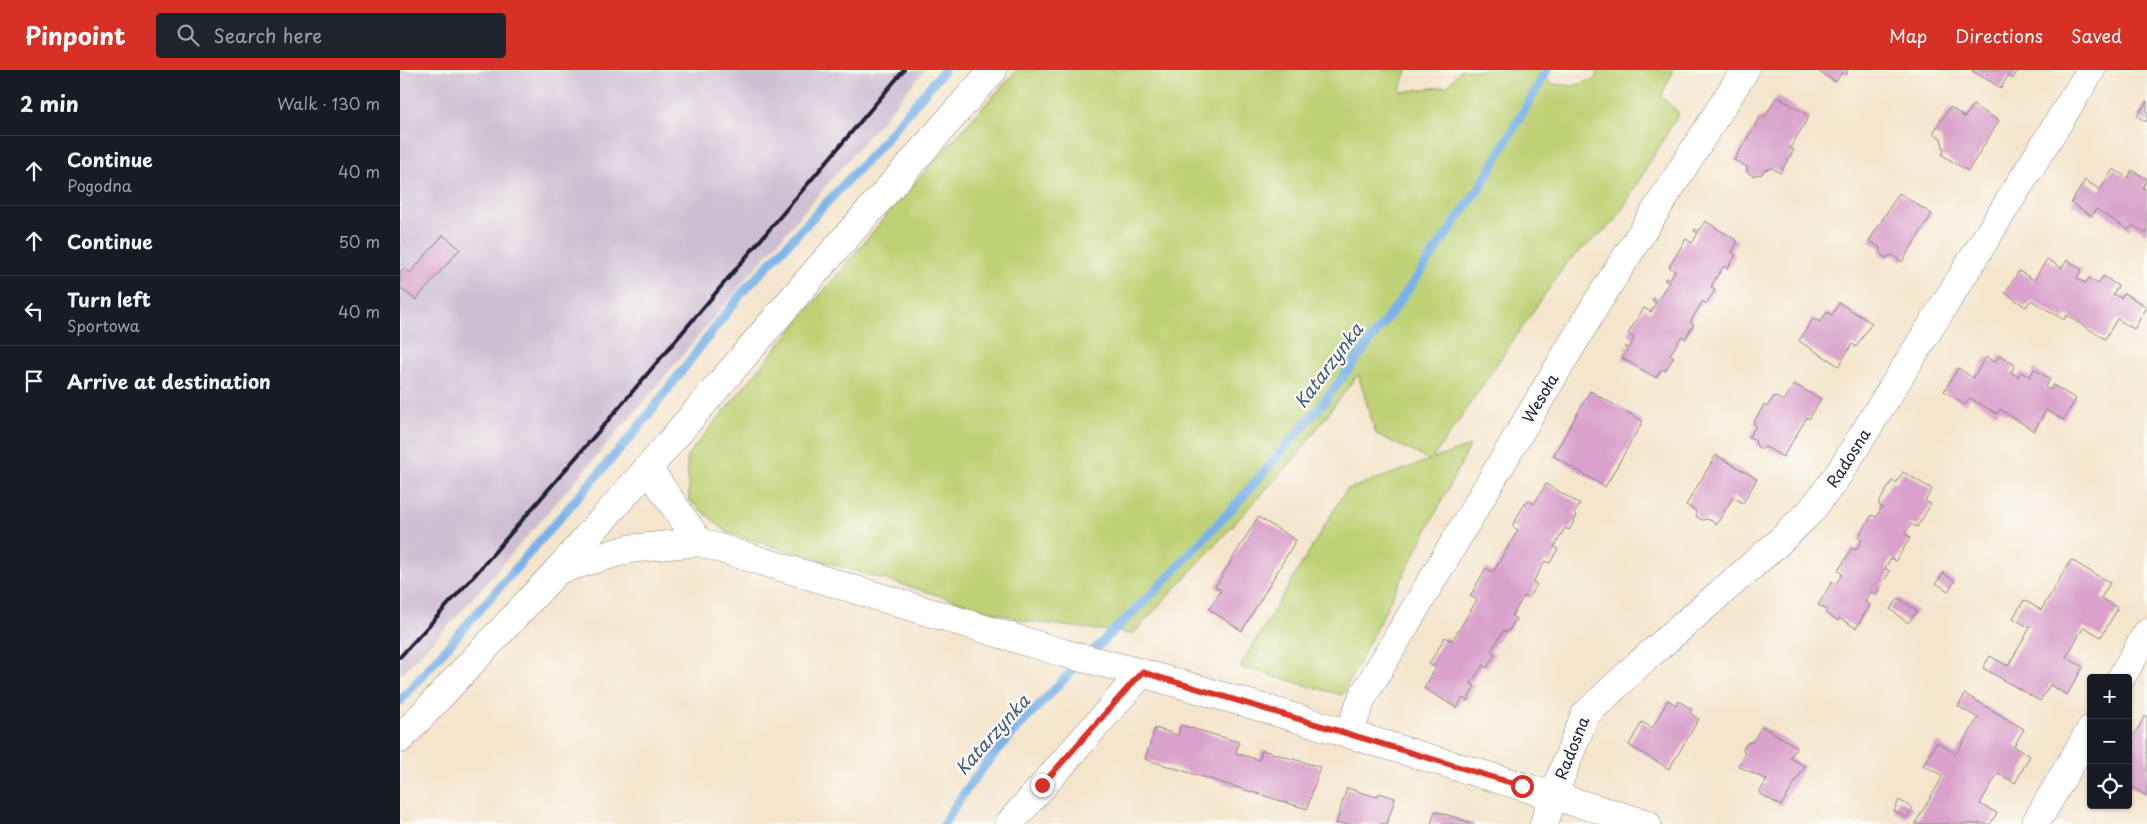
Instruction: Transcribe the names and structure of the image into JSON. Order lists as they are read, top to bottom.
{
  "streets": {
    "street": ["Wesoła", "Radosna"]
  },
  "water": ["Katarzynka"],
  "page": {
    "header": "Pinpoint",
    "search": "Search here",
    "nav": ["Map", "Directions", "Saved"],
    "heading": ["2 min", "Walk · 130 m"],
    "list": [
      ["Continue", "Pogodna", "40 m"],
      ["Continue", "50 m"],
      ["Turn left", "Sportowa", "40 m"],
      "Arrive at destination"
    ],
    "map_buttons": ["+", "−"]
  }
}
